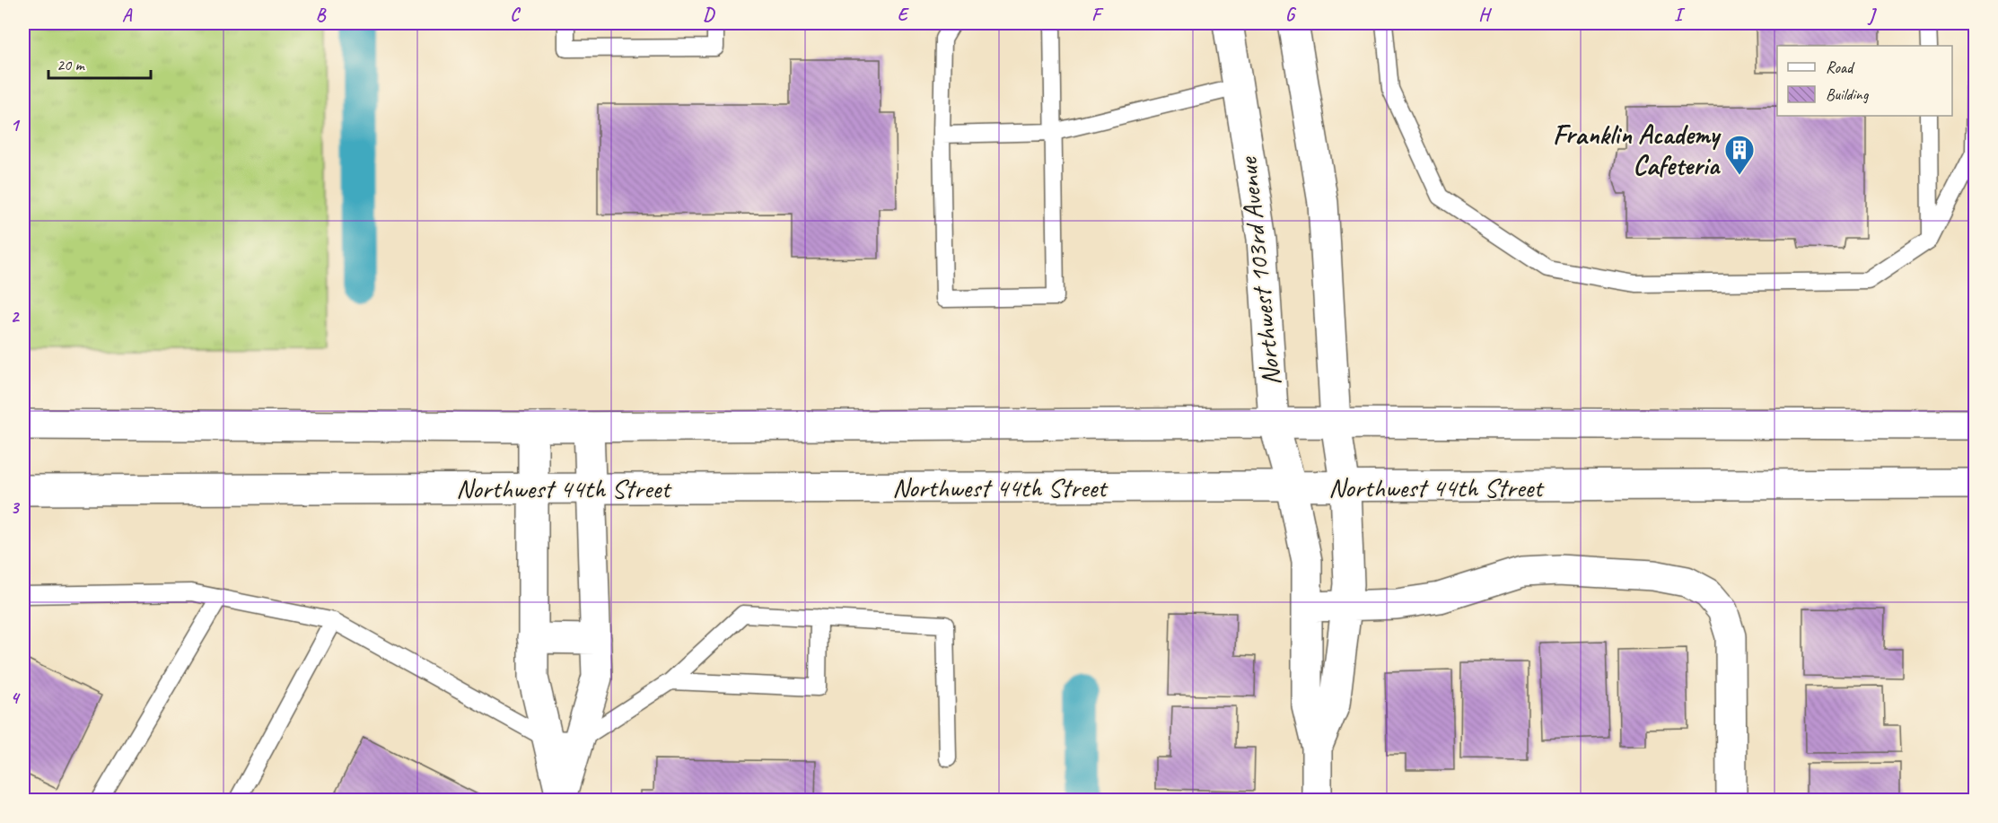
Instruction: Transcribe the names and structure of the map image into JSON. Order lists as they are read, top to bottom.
{
  "streets": {
    "street": ["Northwest 103rd Avenue", "Northwest 44th Street"]
  },
  "crossings": [
    ["Northwest 103rd Avenue", "Northwest 44th Street"]
  ],
  "places": {
    "building": ["Franklin Academy Cafeteria"]
  },
  "legend": ["Road", "Building"],
  "scale_bar": "20 m",
  "grid": {
    "columns": [
      "A",
      "B",
      "C",
      "D",
      "E",
      "F",
      "G",
      "H",
      "I",
      "J"
    ],
    "rows": [
      "1",
      "2",
      "3",
      "4"
    ]
  }
}
